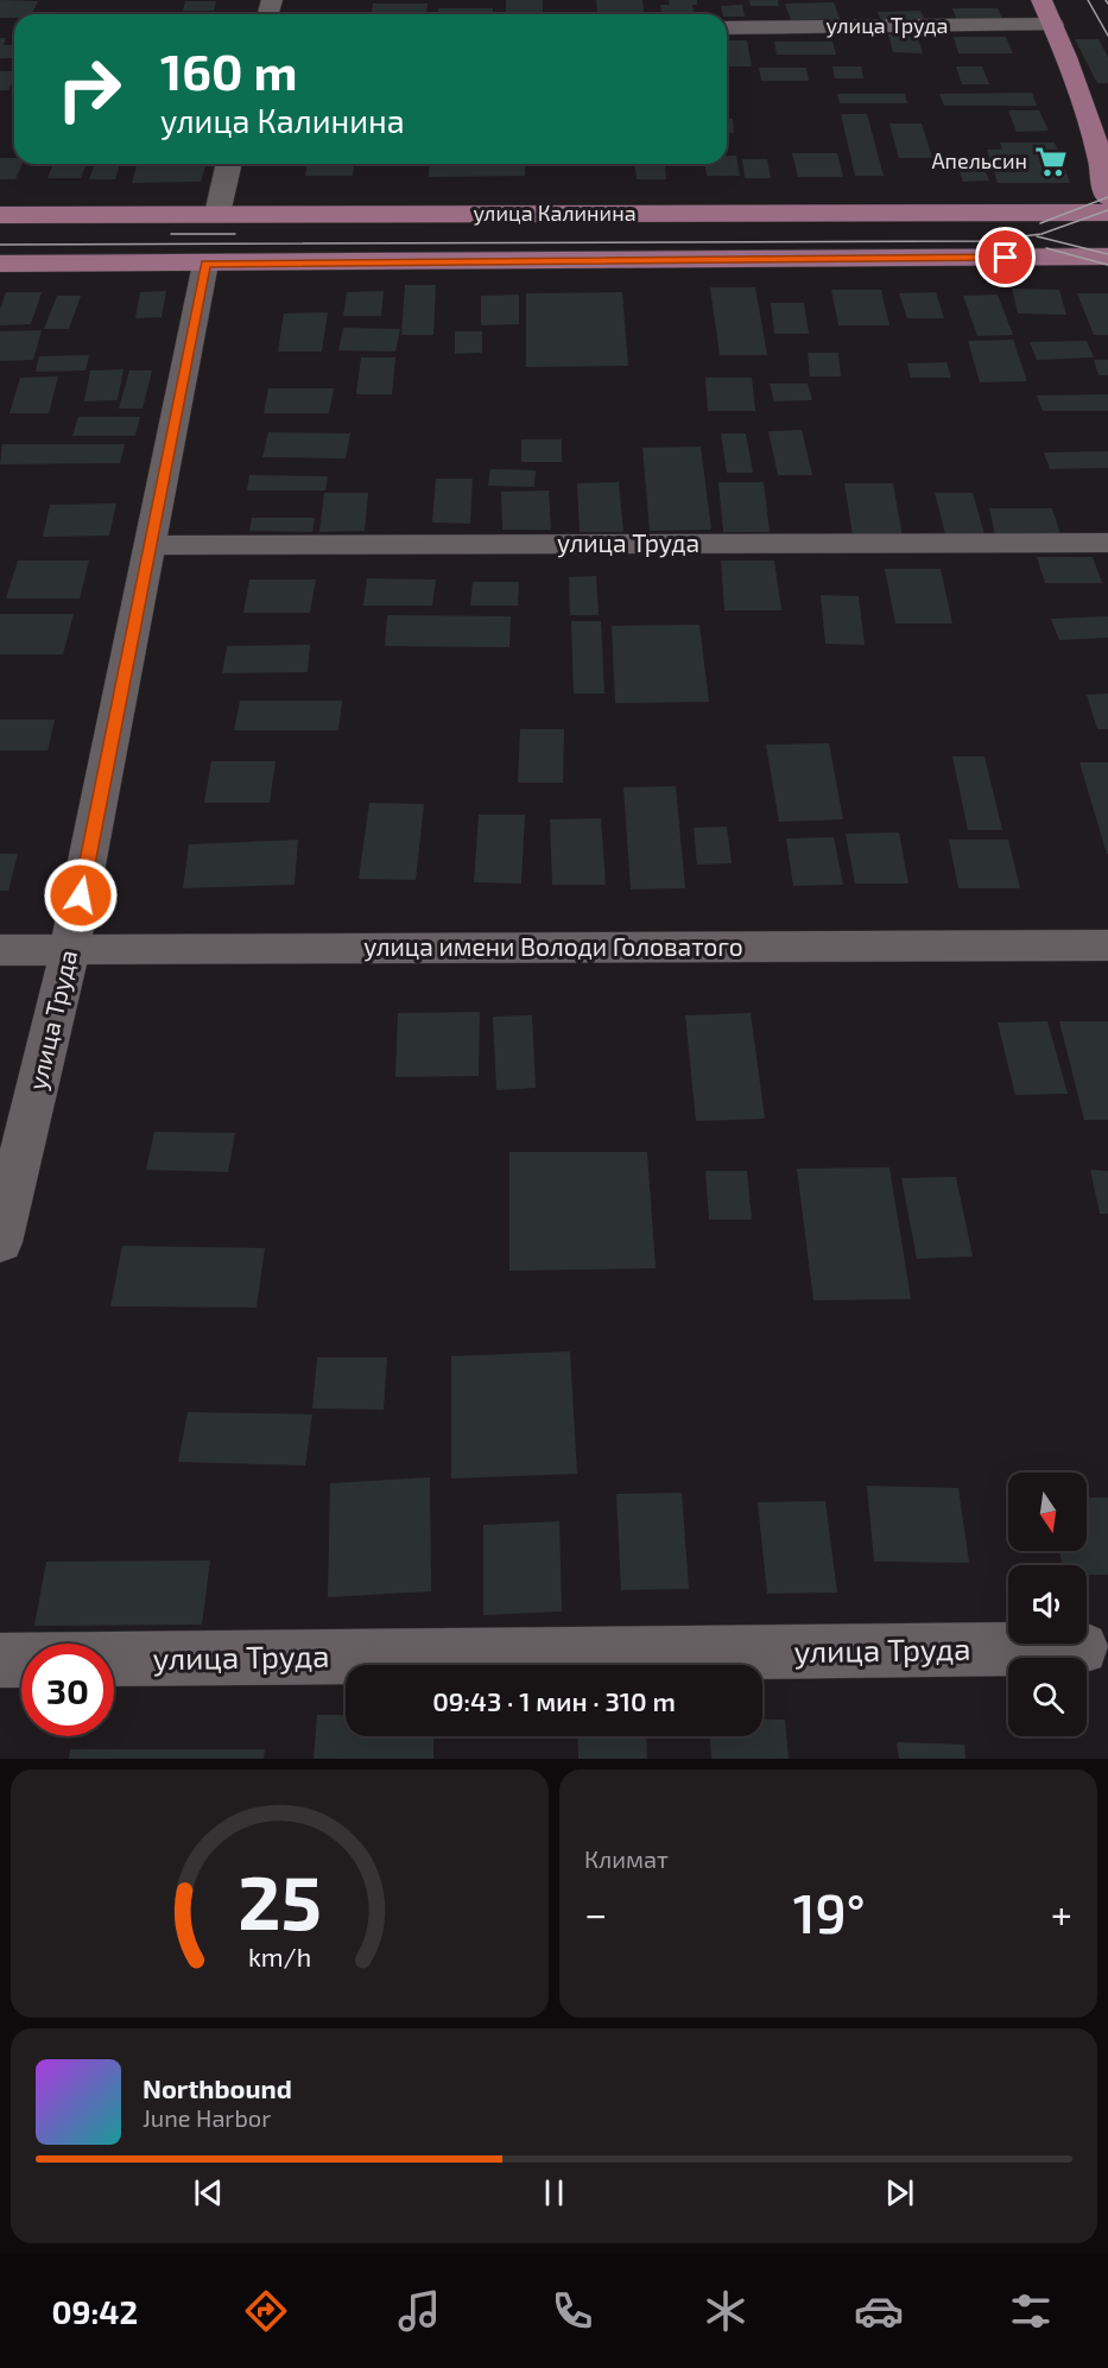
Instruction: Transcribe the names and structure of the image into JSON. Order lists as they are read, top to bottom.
{
  "streets": {
    "main road": ["улица Калинина"],
    "street": ["улица Труда", "улица имени Володи Головатого"]
  },
  "crossings": [
    ["улица Труда", "улица Калинина"],
    ["улица Труда", "улица имени Володи Головатого"]
  ],
  "places": {
    "supermarket": ["Апельсин"]
  },
  "north": "bottom",
  "page": {
    "turn": ["160 m", "улица Калинина"],
    "limit": "30",
    "trip": "09:43 · 1 мин · 310 m",
    "tile": "Климат",
    "heat": ["−", "19°", "+"],
    "song": ["Northbound", "June Harbor"],
    "tabs": "09:42",
    "gauge": ["25", "km/h"]
  }
}
